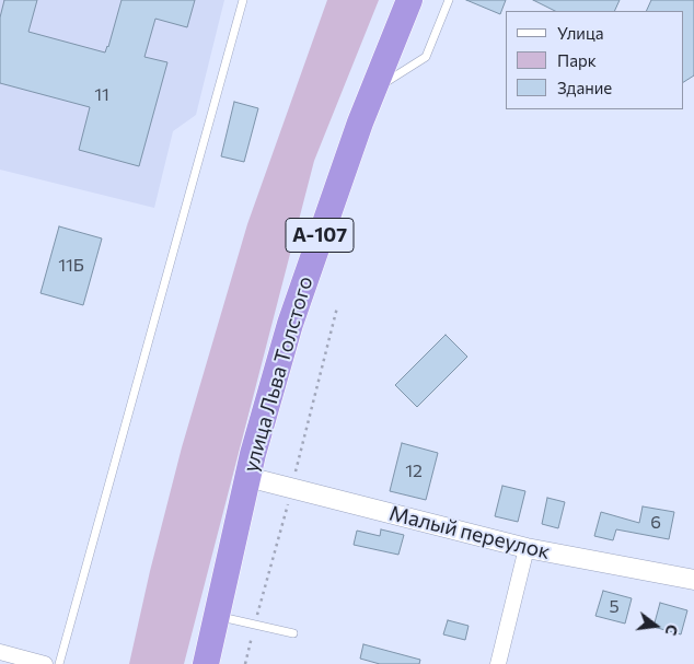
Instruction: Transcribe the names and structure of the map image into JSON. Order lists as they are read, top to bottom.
{
  "streets": {
    "highway": ["А-107", "улица Льва Толстого"],
    "street": ["Малый переулок"]
  },
  "crossings": [
    ["улица Льва Толстого", "Малый переулок"]
  ],
  "house_numbers": [
    "11",
    "11Б",
    "12",
    "6",
    "5"
  ],
  "legend": ["Улица", "Парк", "Здание"],
  "north": "right"
}
